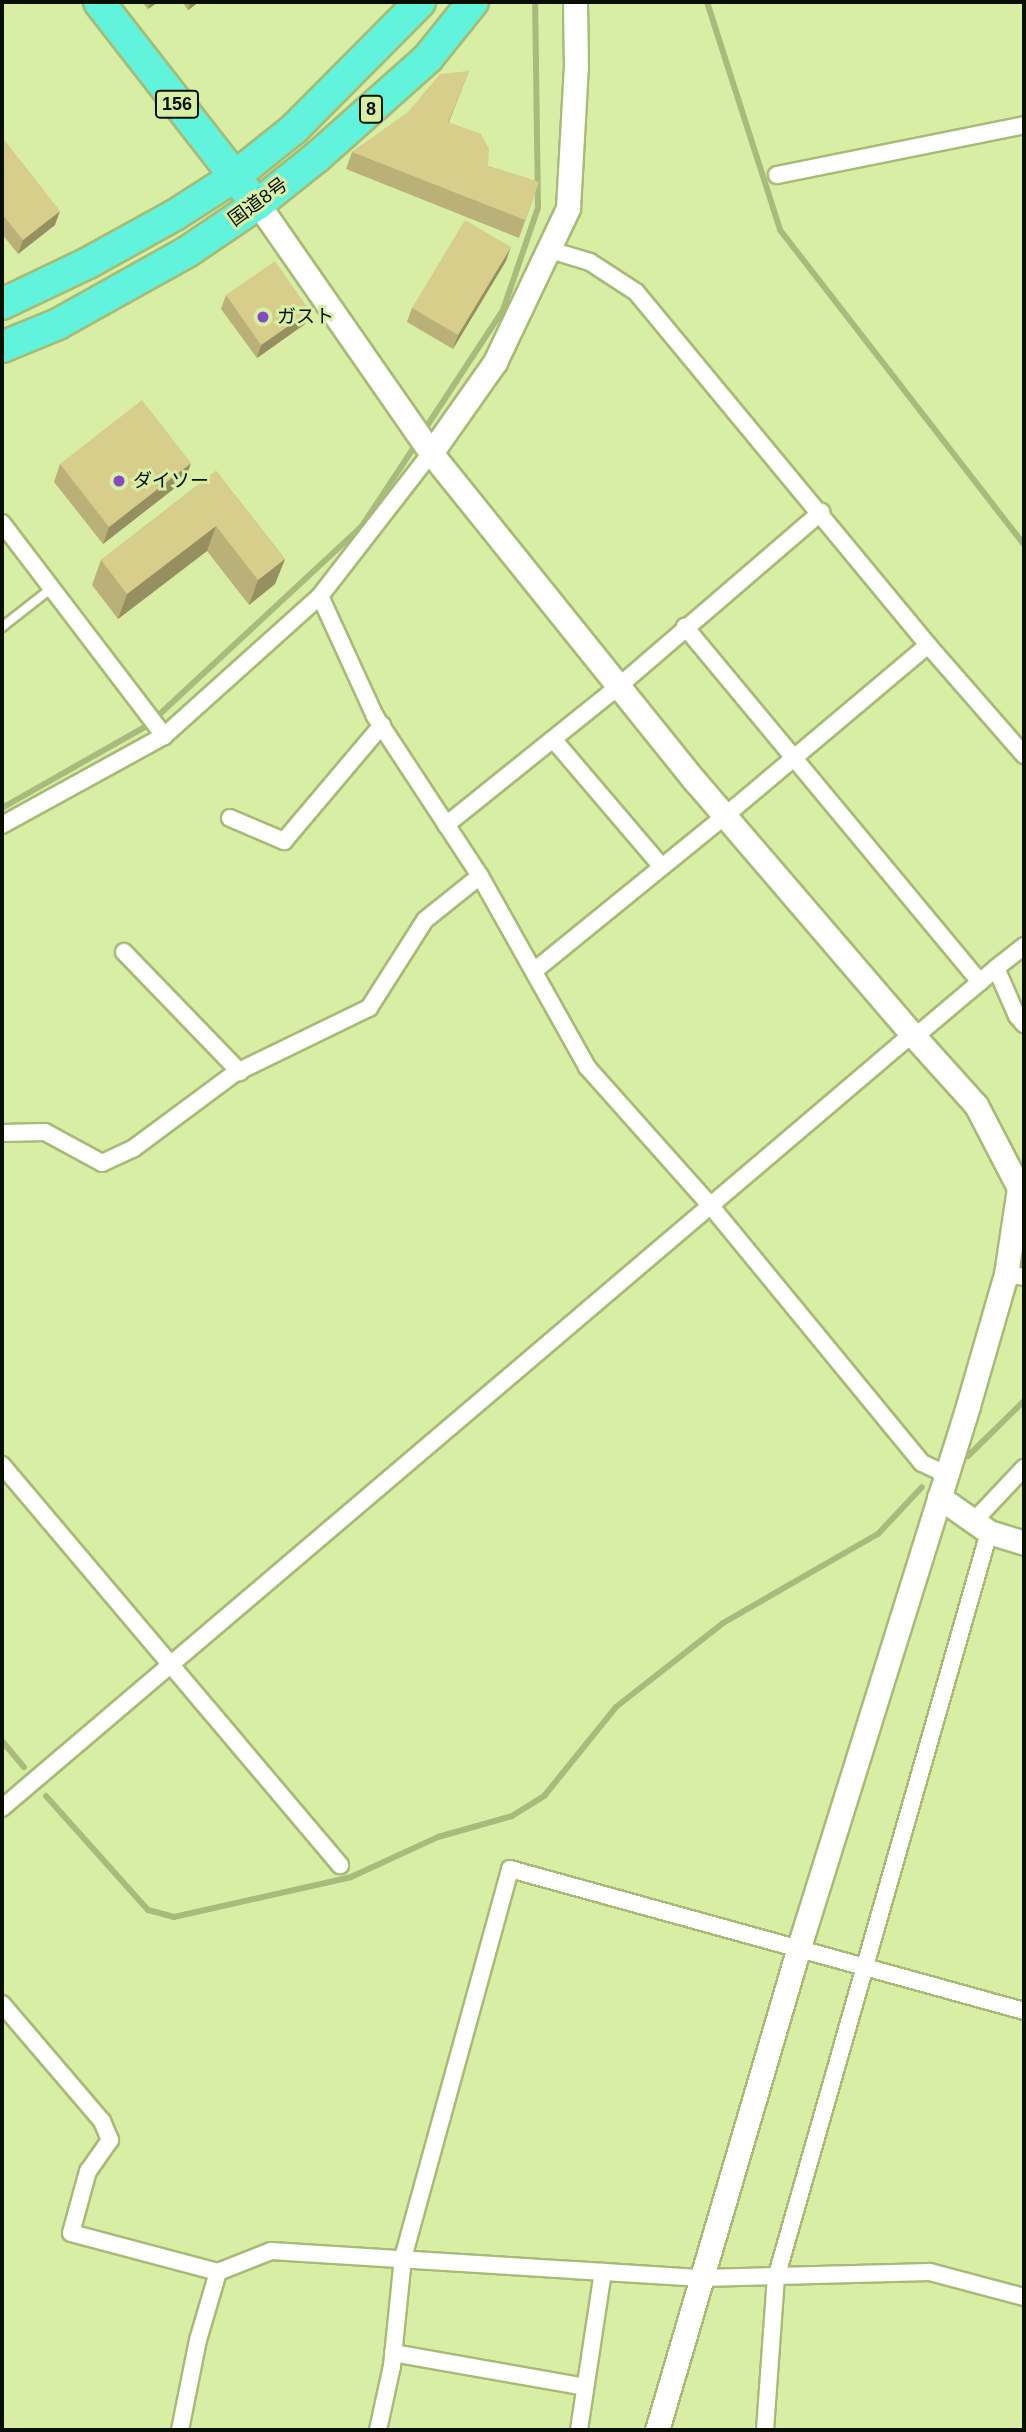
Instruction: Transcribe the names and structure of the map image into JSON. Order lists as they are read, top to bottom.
{
  "streets": {
    "highway": ["156", "8", "国道8号"]
  },
  "crossings": [
    ["156", "国道8号"]
  ],
  "places": ["ガスト", "ダイソー"]
}
